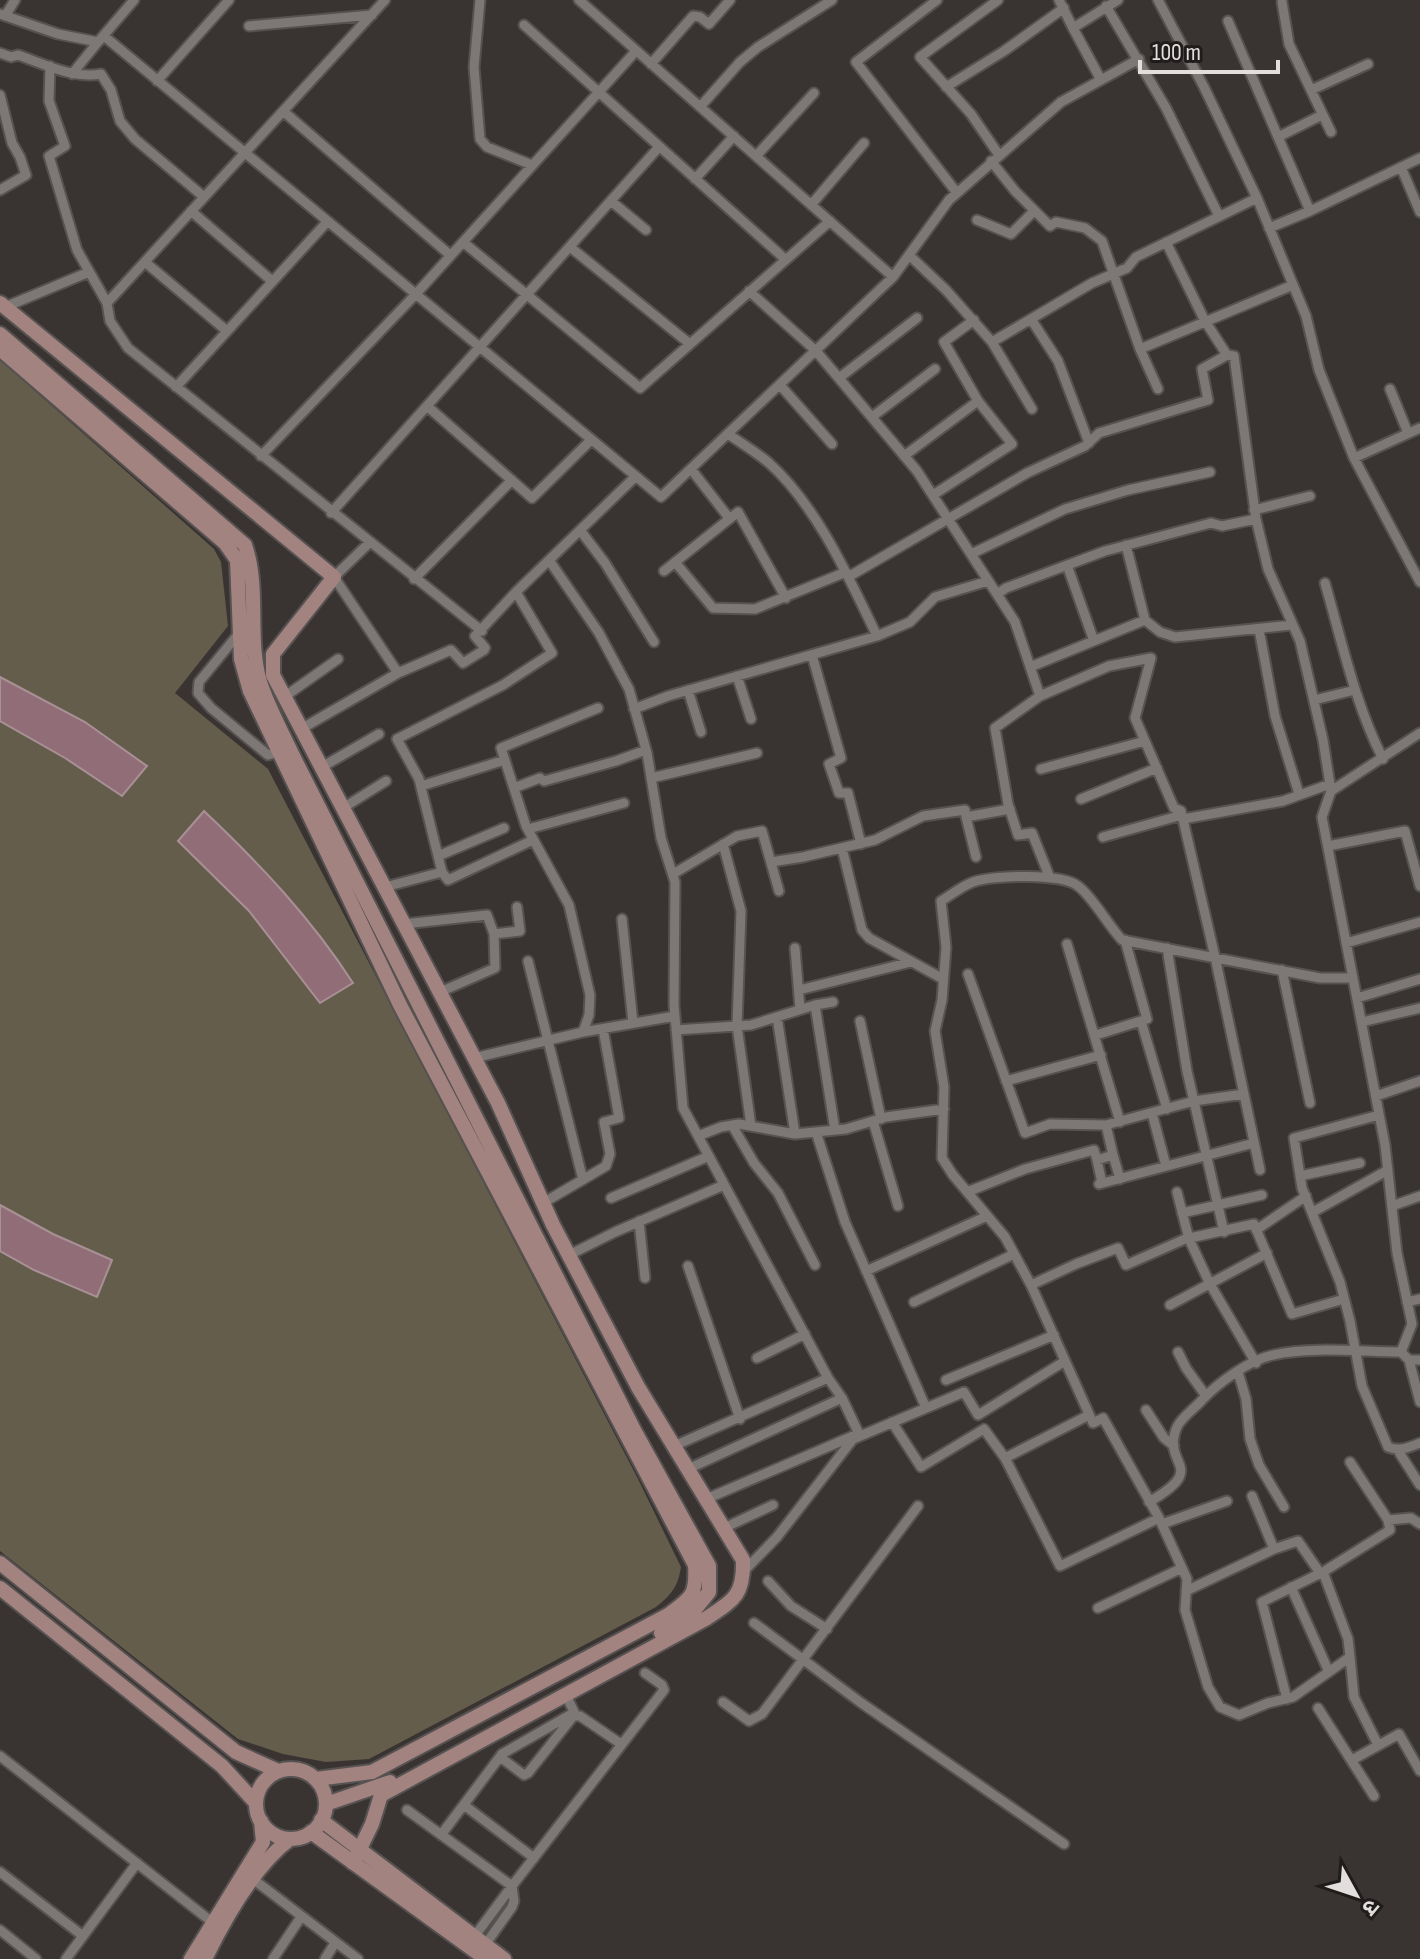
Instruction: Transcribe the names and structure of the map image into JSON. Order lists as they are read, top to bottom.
{
  "scale_bar": "100 m",
  "north": "bottom right"
}
